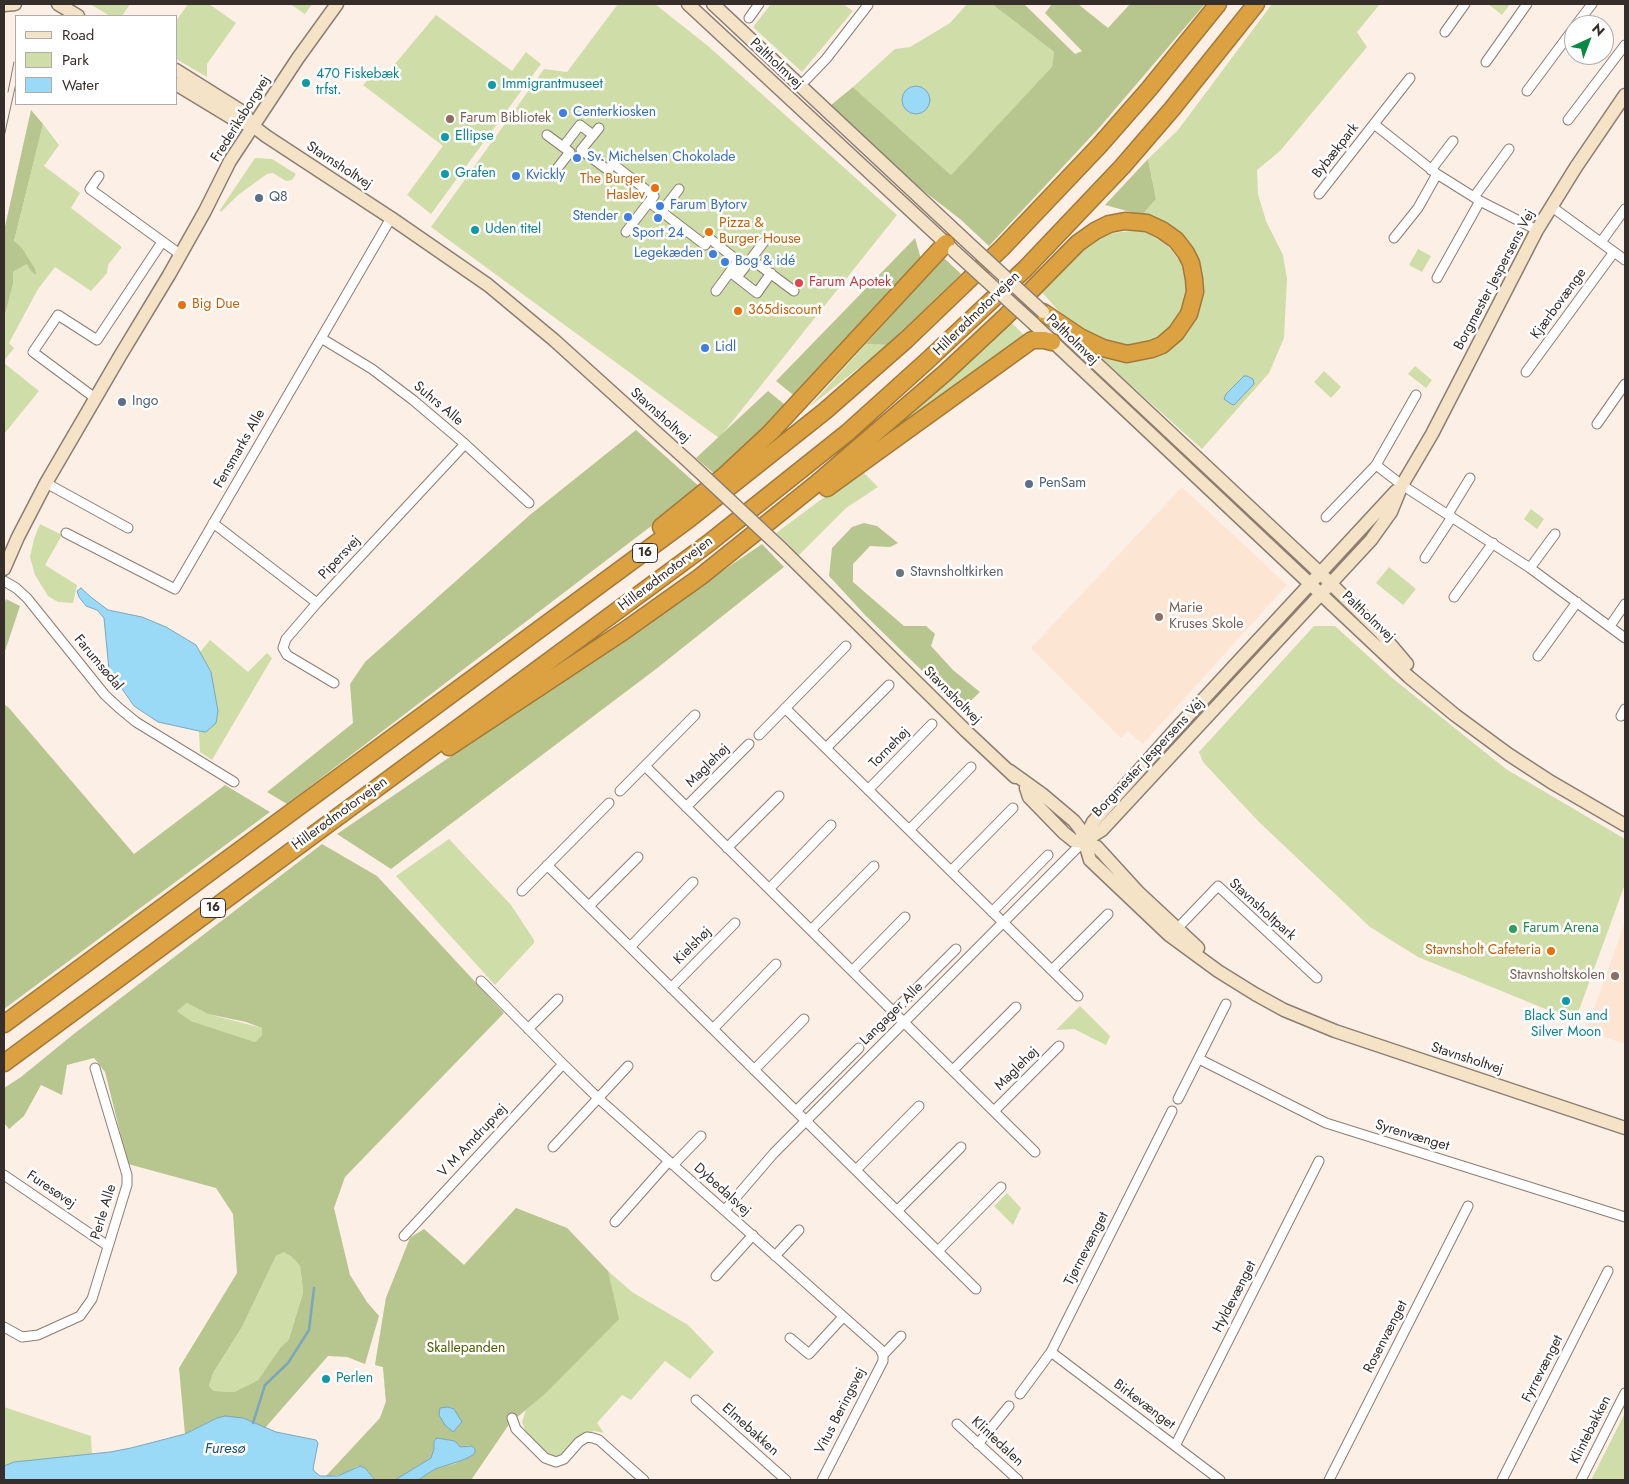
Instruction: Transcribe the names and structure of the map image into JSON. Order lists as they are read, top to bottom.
{
  "streets": {
    "highway": ["Hillerødmotorvejen", "16"],
    "street": [
      "Paltholmvej",
      "Frederiksborgvej",
      "Bybækpark",
      "Stavnsholtvej",
      "Borgmester Jespersens Vej",
      "Kjærbovænge",
      "Suhrs Alle",
      "Fensmarks Alle",
      "Pipersvej",
      "Farumsødal",
      "Tornehøj",
      "Maglehøj",
      "Stavnsholtpark",
      "Kielshøj",
      "Langager Alle",
      "Syrenvænget",
      "V M Amdrupvej",
      "Furesøvej",
      "Dybedalsvej",
      "Perle Alle",
      "Tjørnevænget",
      "Hyldevænget",
      "Rosenvænget",
      "Fyrrevænget",
      "Birkevænget",
      "Vitus Beringsvej",
      "Elmebakken",
      "Klintebakken",
      "Klintedalen"
    ]
  },
  "crossings": [
    ["Paltholmvej", "Borgmester Jespersens Vej"],
    ["Frederiksborgvej", "Stavnsholtvej"],
    ["Bybækpark", "Borgmester Jespersens Vej"],
    ["Stavnsholtvej", "Borgmester Jespersens Vej"],
    ["Stavnsholtvej", "Fensmarks Alle"],
    ["Stavnsholtvej", "Stavnsholtpark"],
    ["Stavnsholtvej", "Langager Alle"],
    ["Borgmester Jespersens Vej", "Langager Alle"],
    ["Suhrs Alle", "Fensmarks Alle"],
    ["Suhrs Alle", "Pipersvej"],
    ["Tornehøj", "Langager Alle"],
    ["Maglehøj", "Langager Alle"],
    ["Langager Alle", "Dybedalsvej"],
    ["V M Amdrupvej", "Dybedalsvej"],
    ["Furesøvej", "Perle Alle"],
    ["Dybedalsvej", "Vitus Beringsvej"],
    ["Tjørnevænget", "Birkevænget"],
    ["Hyldevænget", "Birkevænget"]
  ],
  "water": ["Furesø"],
  "parks": ["Skallepanden"],
  "places": [
    "470 Fiskebæk trfst.",
    "Immigrantmuseet",
    "Centerkiosken",
    "Farum Bibliotek",
    "Ellipse",
    "Sv. Michelsen Chokolade",
    "Grafen",
    "Kvickly",
    "The Burger Haslev",
    "Q8",
    "Farum Bytorv",
    "Stender",
    "Sport 24",
    "Uden titel",
    "Pizza & Burger House",
    "Legekæden",
    "Bog & idé",
    "Farum Apotek",
    "Big Due",
    "365discount",
    "Lidl",
    "Ingo",
    "PenSam",
    "Stavnsholtkirken",
    "Marie Kruses Skole",
    "Farum Arena",
    "Stavnsholt Cafeteria",
    "Stavnsholtskolen",
    "Black Sun and Silver Moon",
    "Perlen"
  ],
  "legend": ["Road", "Park", "Water"],
  "north": "top right"
}
